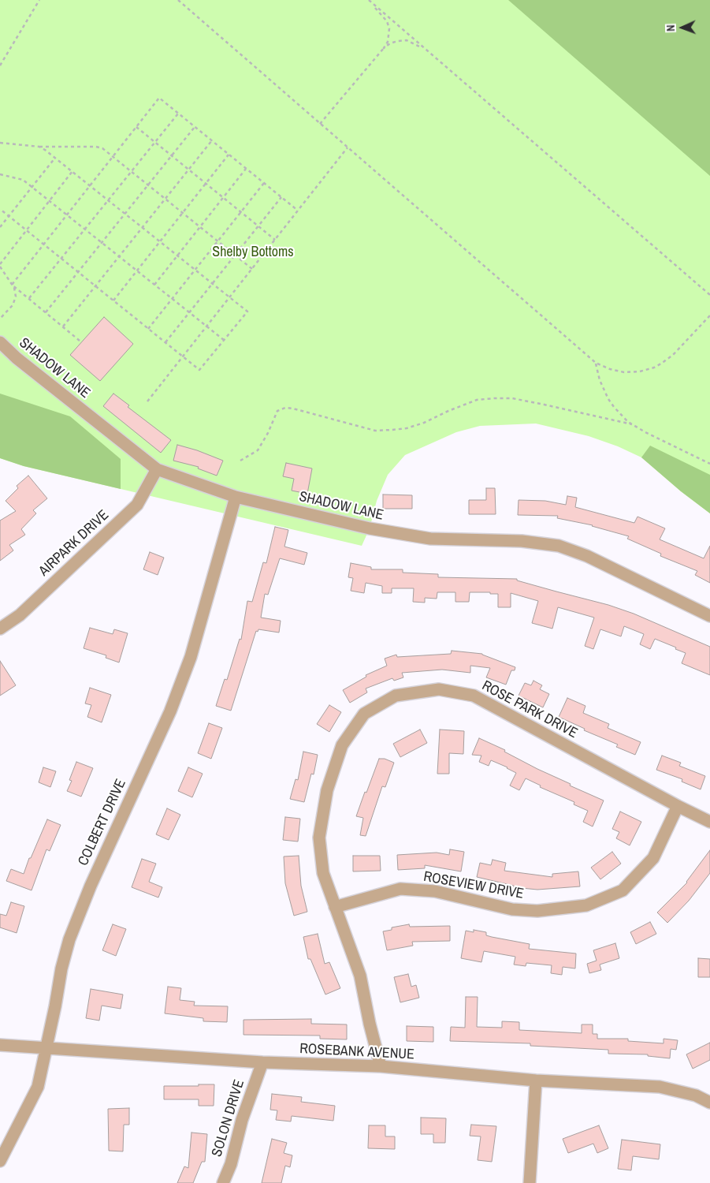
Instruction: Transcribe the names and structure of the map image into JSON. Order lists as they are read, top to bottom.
{
  "streets": {
    "street": [
      "SHADOW LANE",
      "AIRPARK DRIVE",
      "ROSE PARK DRIVE",
      "COLBERT DRIVE",
      "ROSEVIEW DRIVE",
      "ROSEBANK AVENUE",
      "SOLON DRIVE"
    ]
  },
  "crossings": [
    ["SHADOW LANE", "AIRPARK DRIVE"],
    ["SHADOW LANE", "COLBERT DRIVE"],
    ["ROSE PARK DRIVE", "ROSEVIEW DRIVE"],
    ["ROSE PARK DRIVE", "ROSEBANK AVENUE"],
    ["COLBERT DRIVE", "ROSEBANK AVENUE"],
    ["ROSEBANK AVENUE", "SOLON DRIVE"]
  ],
  "parks": ["Shelby Bottoms"],
  "north": "left"
}
